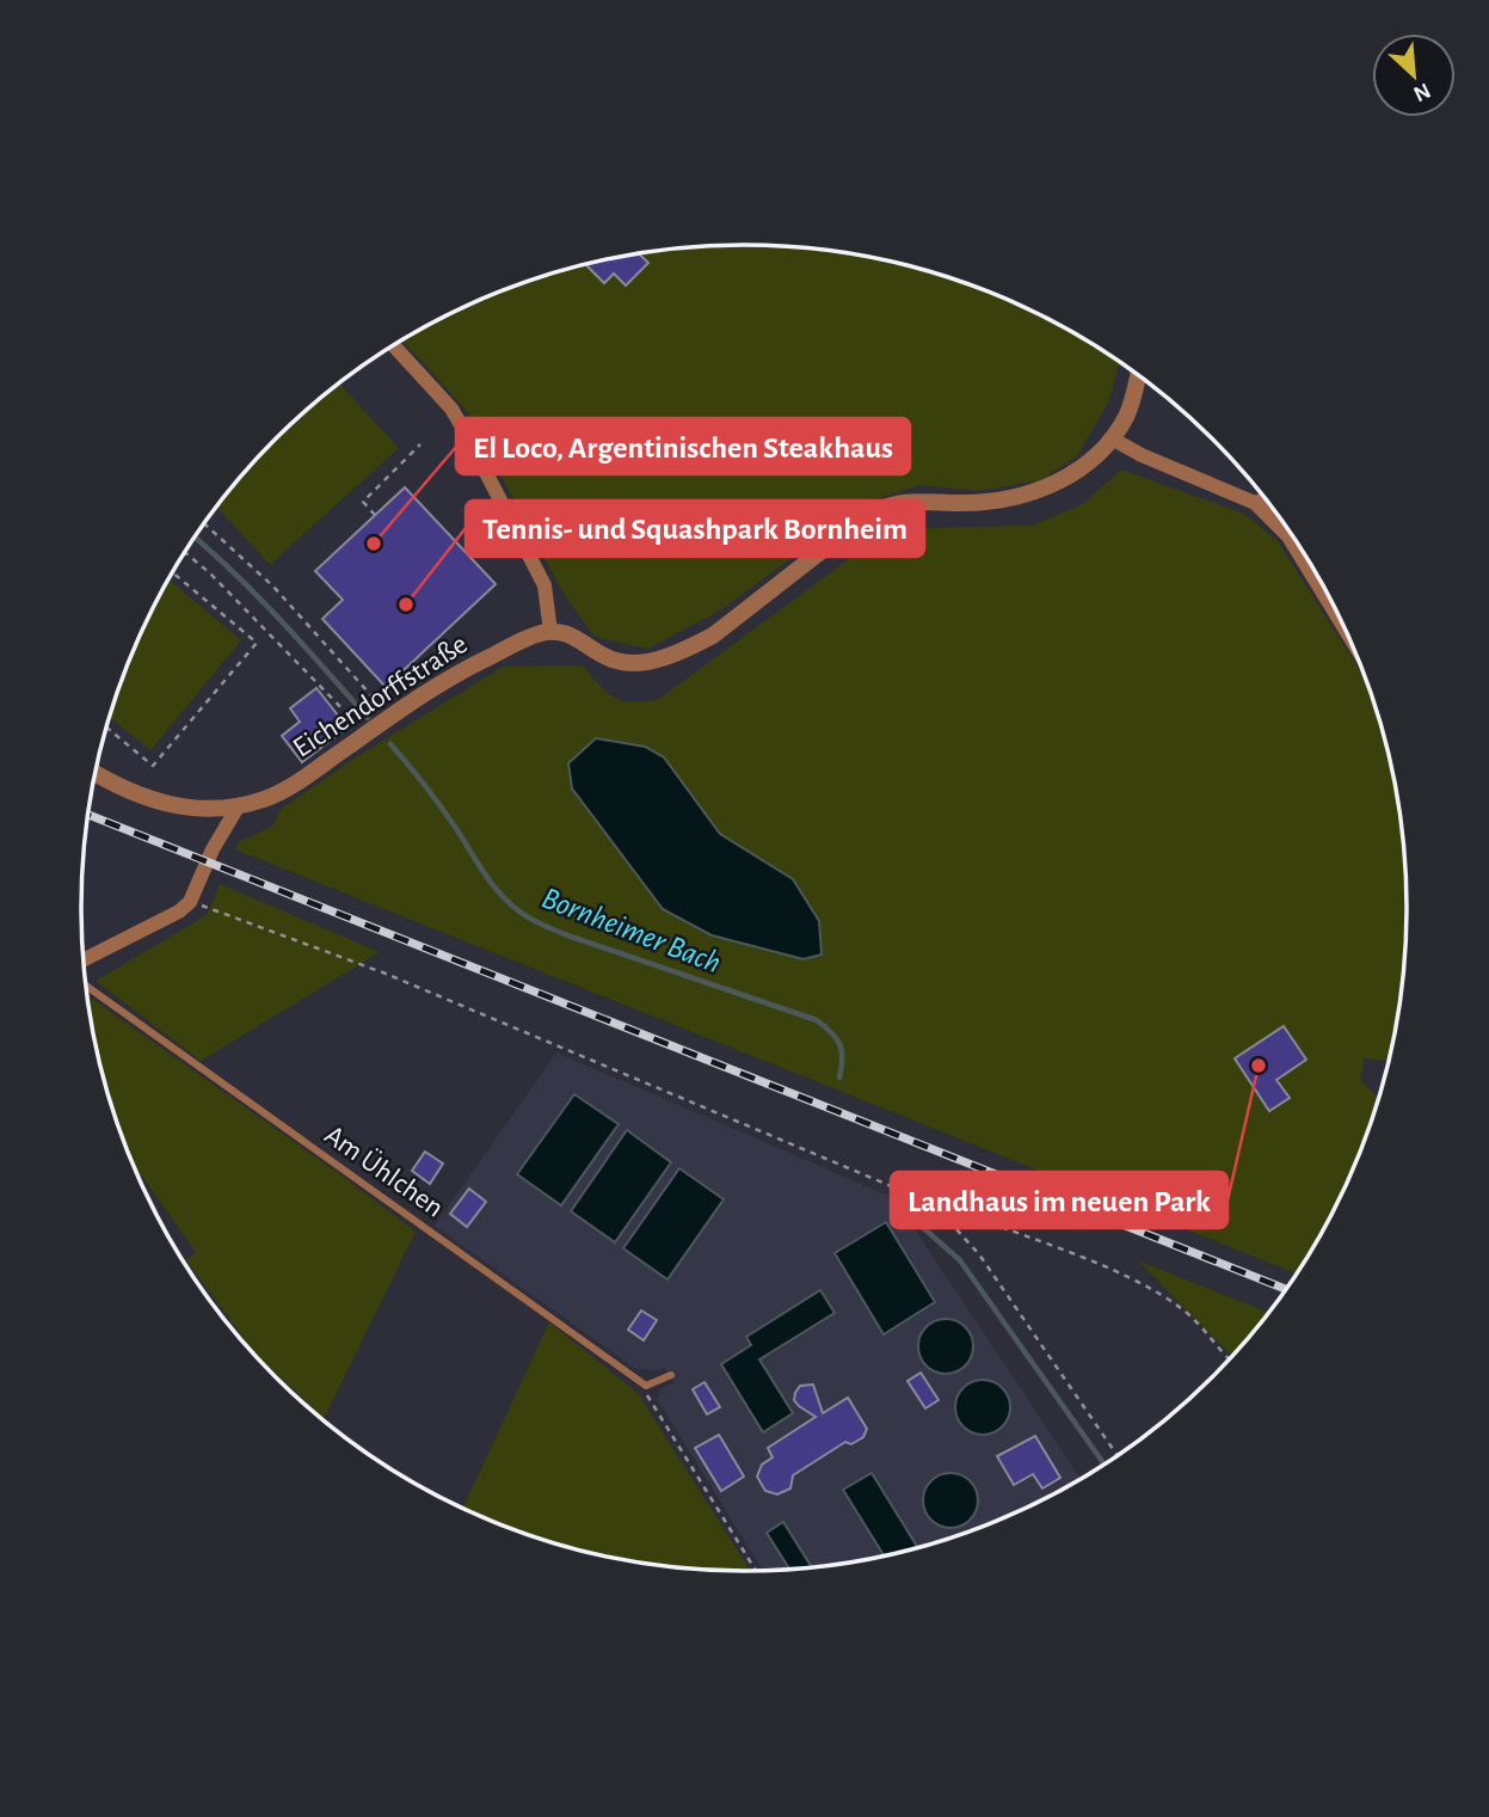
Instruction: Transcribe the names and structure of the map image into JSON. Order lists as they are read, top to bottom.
{
  "streets": {
    "street": ["Eichendorffstraße"],
    "lane": ["Am Ühlchen"]
  },
  "water": ["Bornheimer Bach"],
  "places": ["El Loco, Argentinischen Steakhaus", "Tennis- und Squashpark Bornheim", "Landhaus im neuen Park"],
  "north": "bottom right"
}
